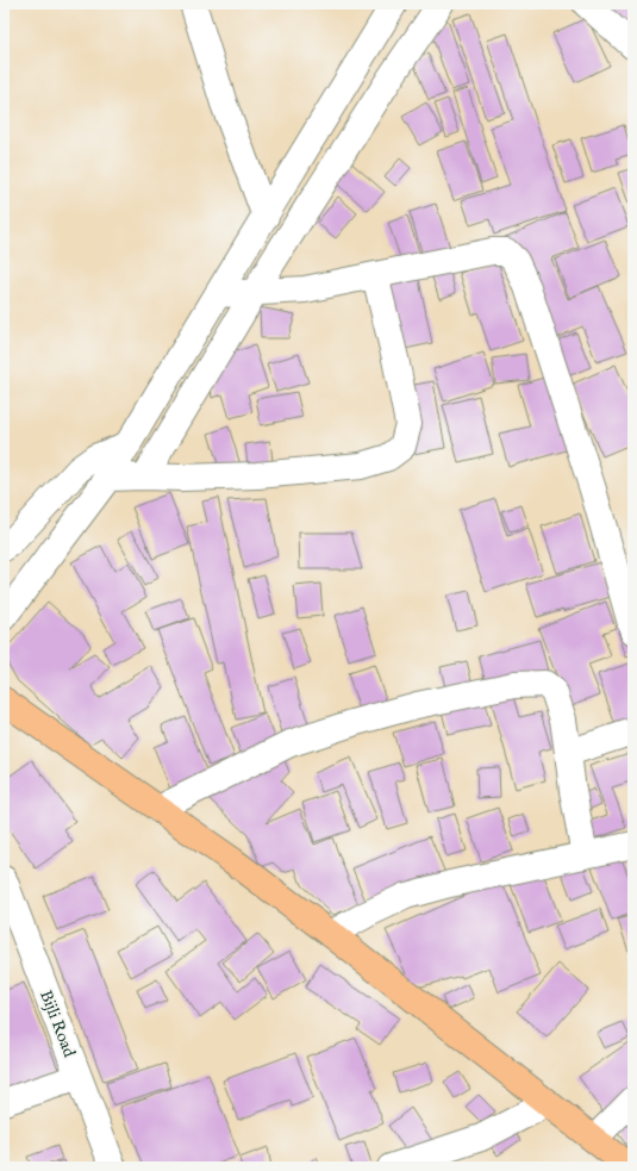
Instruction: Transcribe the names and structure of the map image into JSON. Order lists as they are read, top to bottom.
{
  "streets": {
    "street": ["Bijli Road"]
  }
}
